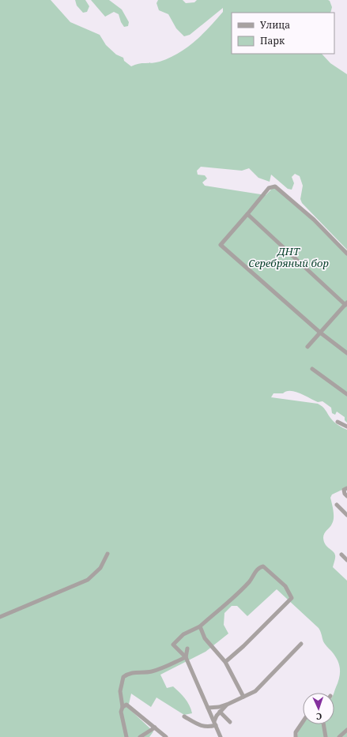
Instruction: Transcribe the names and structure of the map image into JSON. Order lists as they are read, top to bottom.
{
  "parks": ["ДНТ Серебряный бор"],
  "legend": ["Улица", "Парк"],
  "north": "bottom"
}
